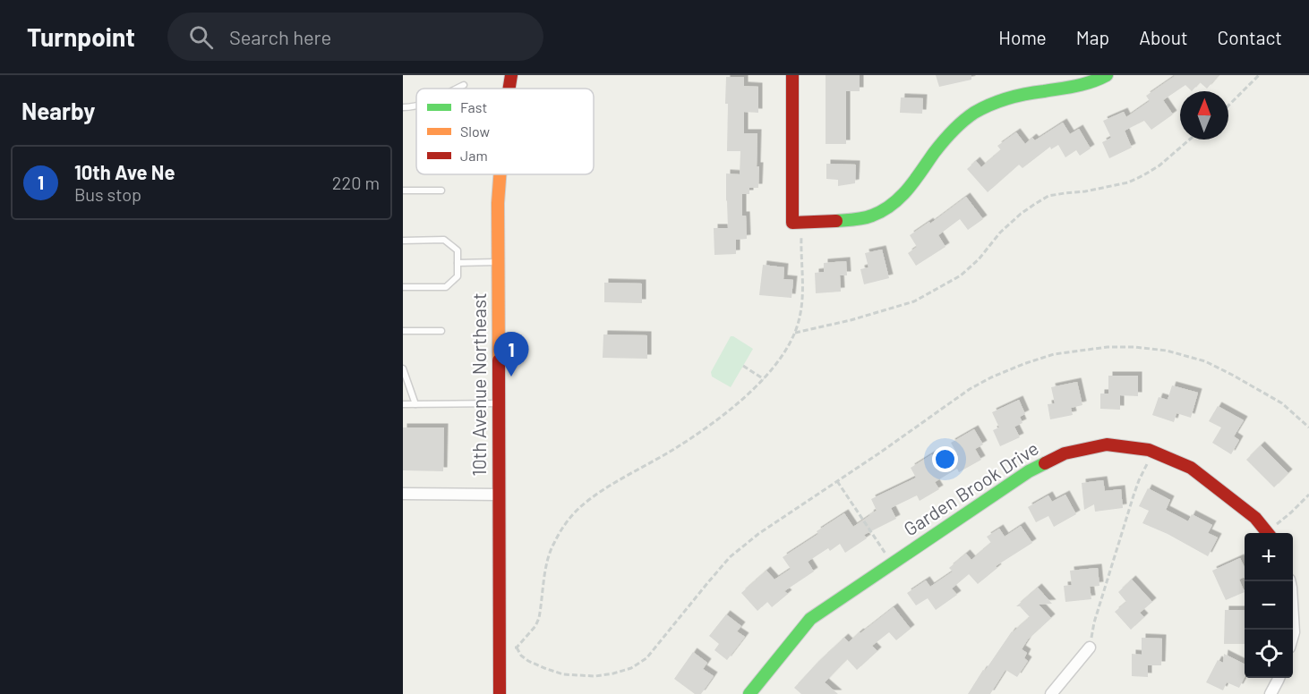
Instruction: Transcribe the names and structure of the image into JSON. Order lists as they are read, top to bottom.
{
  "streets": {
    "street": ["10th Avenue Northeast", "Garden Brook Drive"]
  },
  "legend": ["Fast", "Slow", "Jam"],
  "north": "top",
  "page": {
    "header": "Turnpoint",
    "search": "Search here",
    "nav": [
      "Home",
      "Map",
      "About",
      "Contact"
    ],
    "heading": "Nearby",
    "list": [
      {
        "mark": "1",
        "name": "10th Ave Ne",
        "note": "Bus stop",
        "value": "220 m"
      }
    ],
    "pins": "1",
    "map_buttons": ["+", "−"]
  }
}
